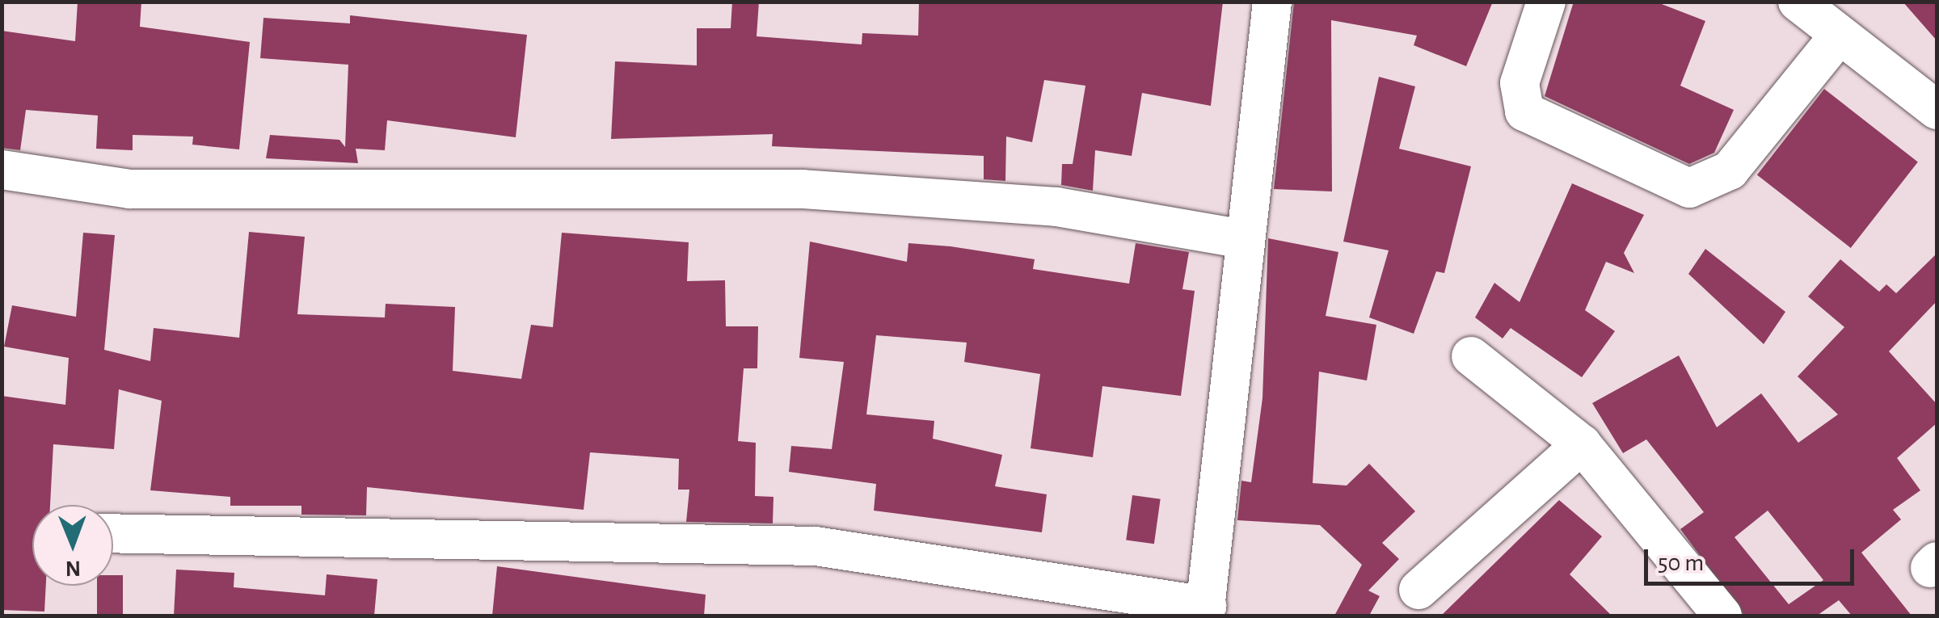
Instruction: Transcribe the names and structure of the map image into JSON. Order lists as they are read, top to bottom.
{
  "scale_bar": "50 m",
  "north": "bottom"
}
